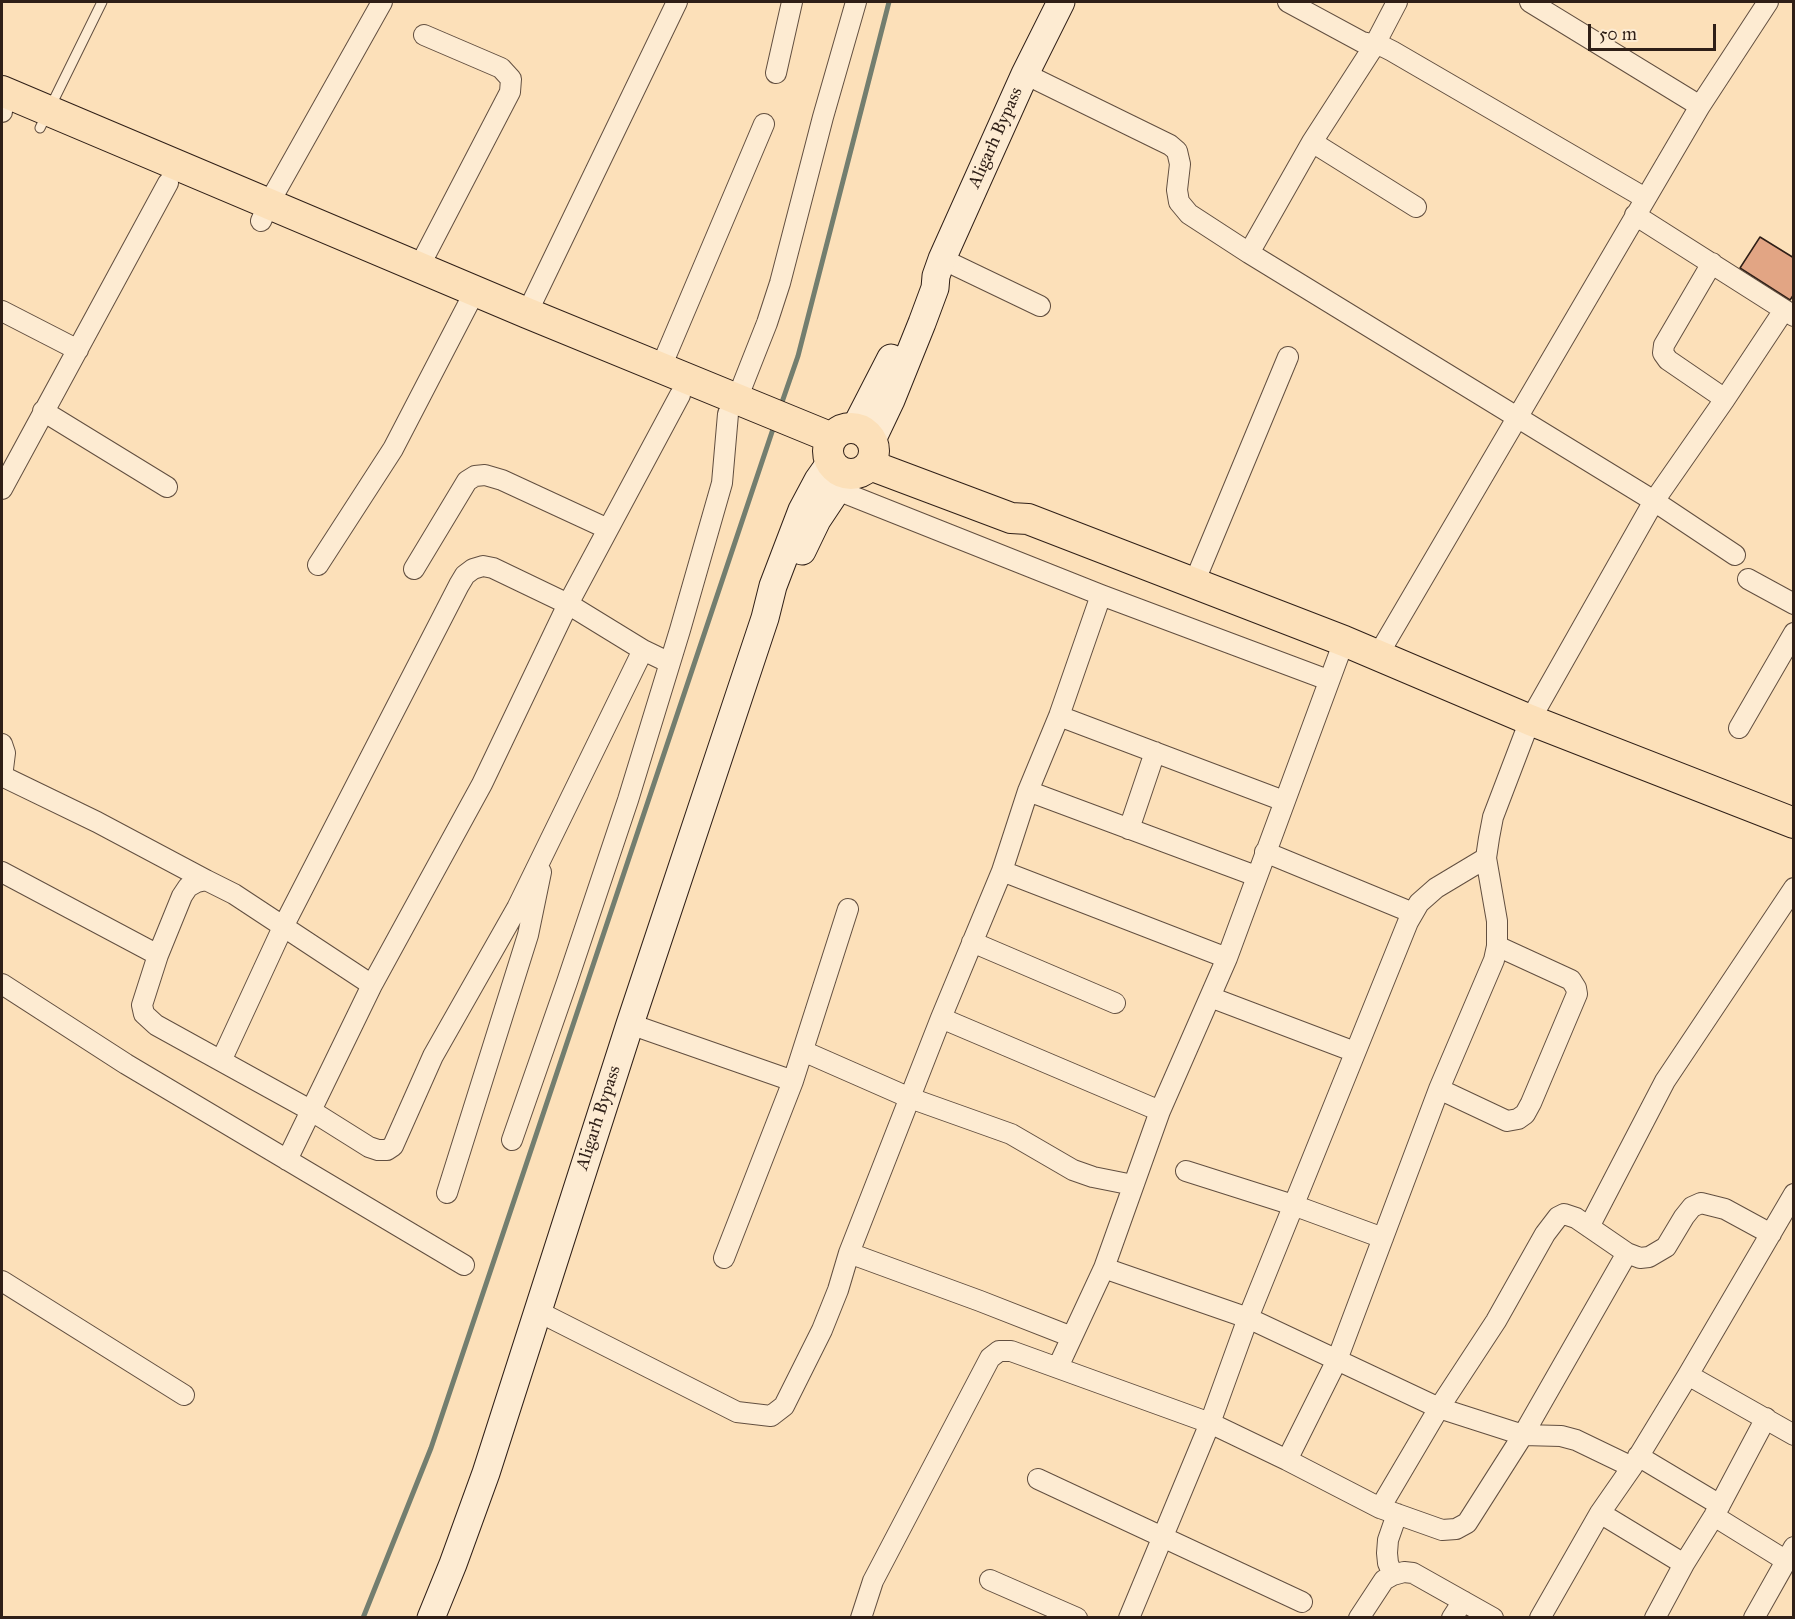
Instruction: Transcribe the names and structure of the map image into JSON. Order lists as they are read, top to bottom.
{
  "streets": {
    "main road": ["Aligarh Bypass"]
  },
  "scale_bar": "50 m"
}
